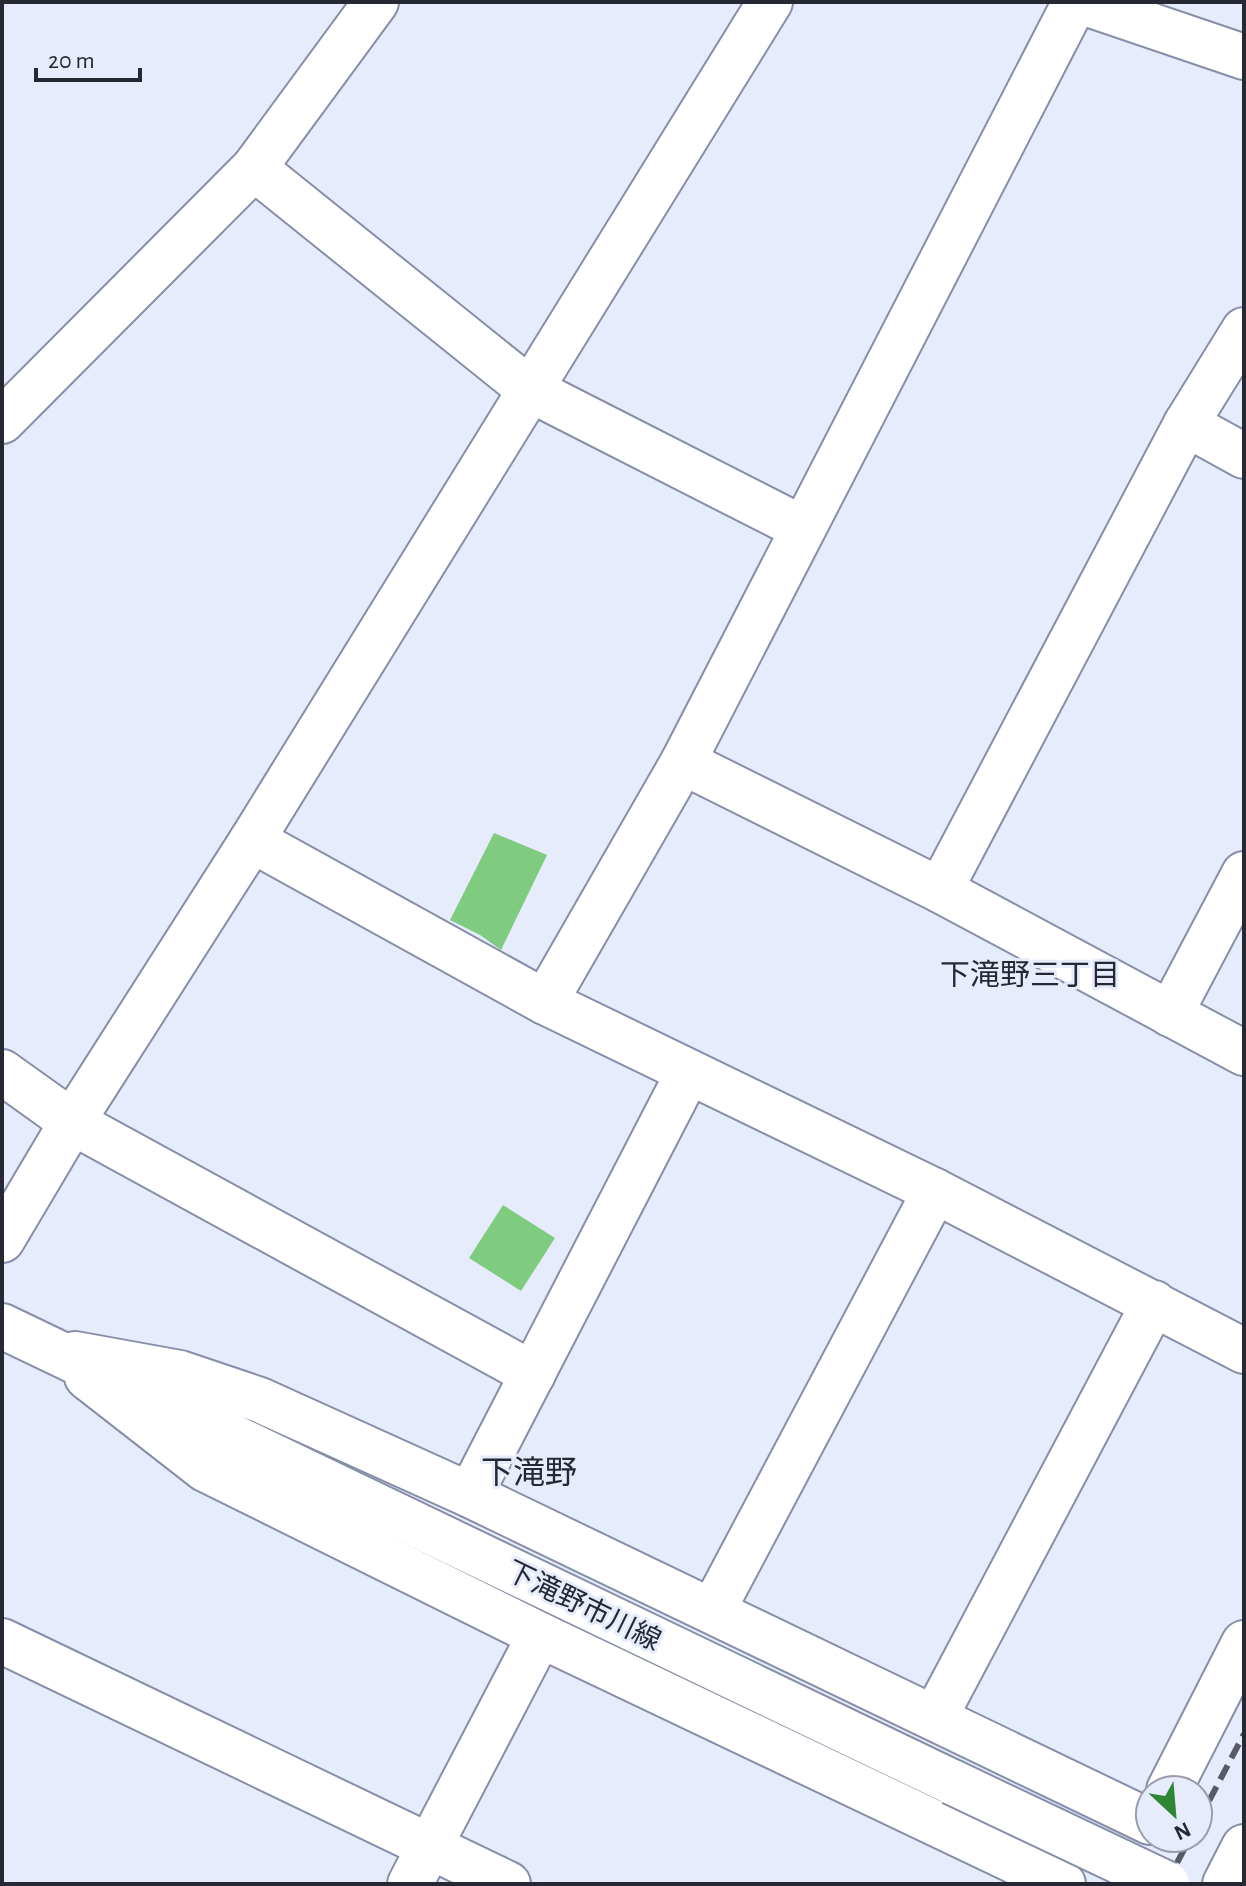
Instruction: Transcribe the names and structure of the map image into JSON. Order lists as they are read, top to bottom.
{
  "streets": {
    "street": ["下滝野市川線"]
  },
  "districts": ["下滝野三丁目", "下滝野"],
  "scale_bar": "20 m",
  "north": "bottom right"
}
